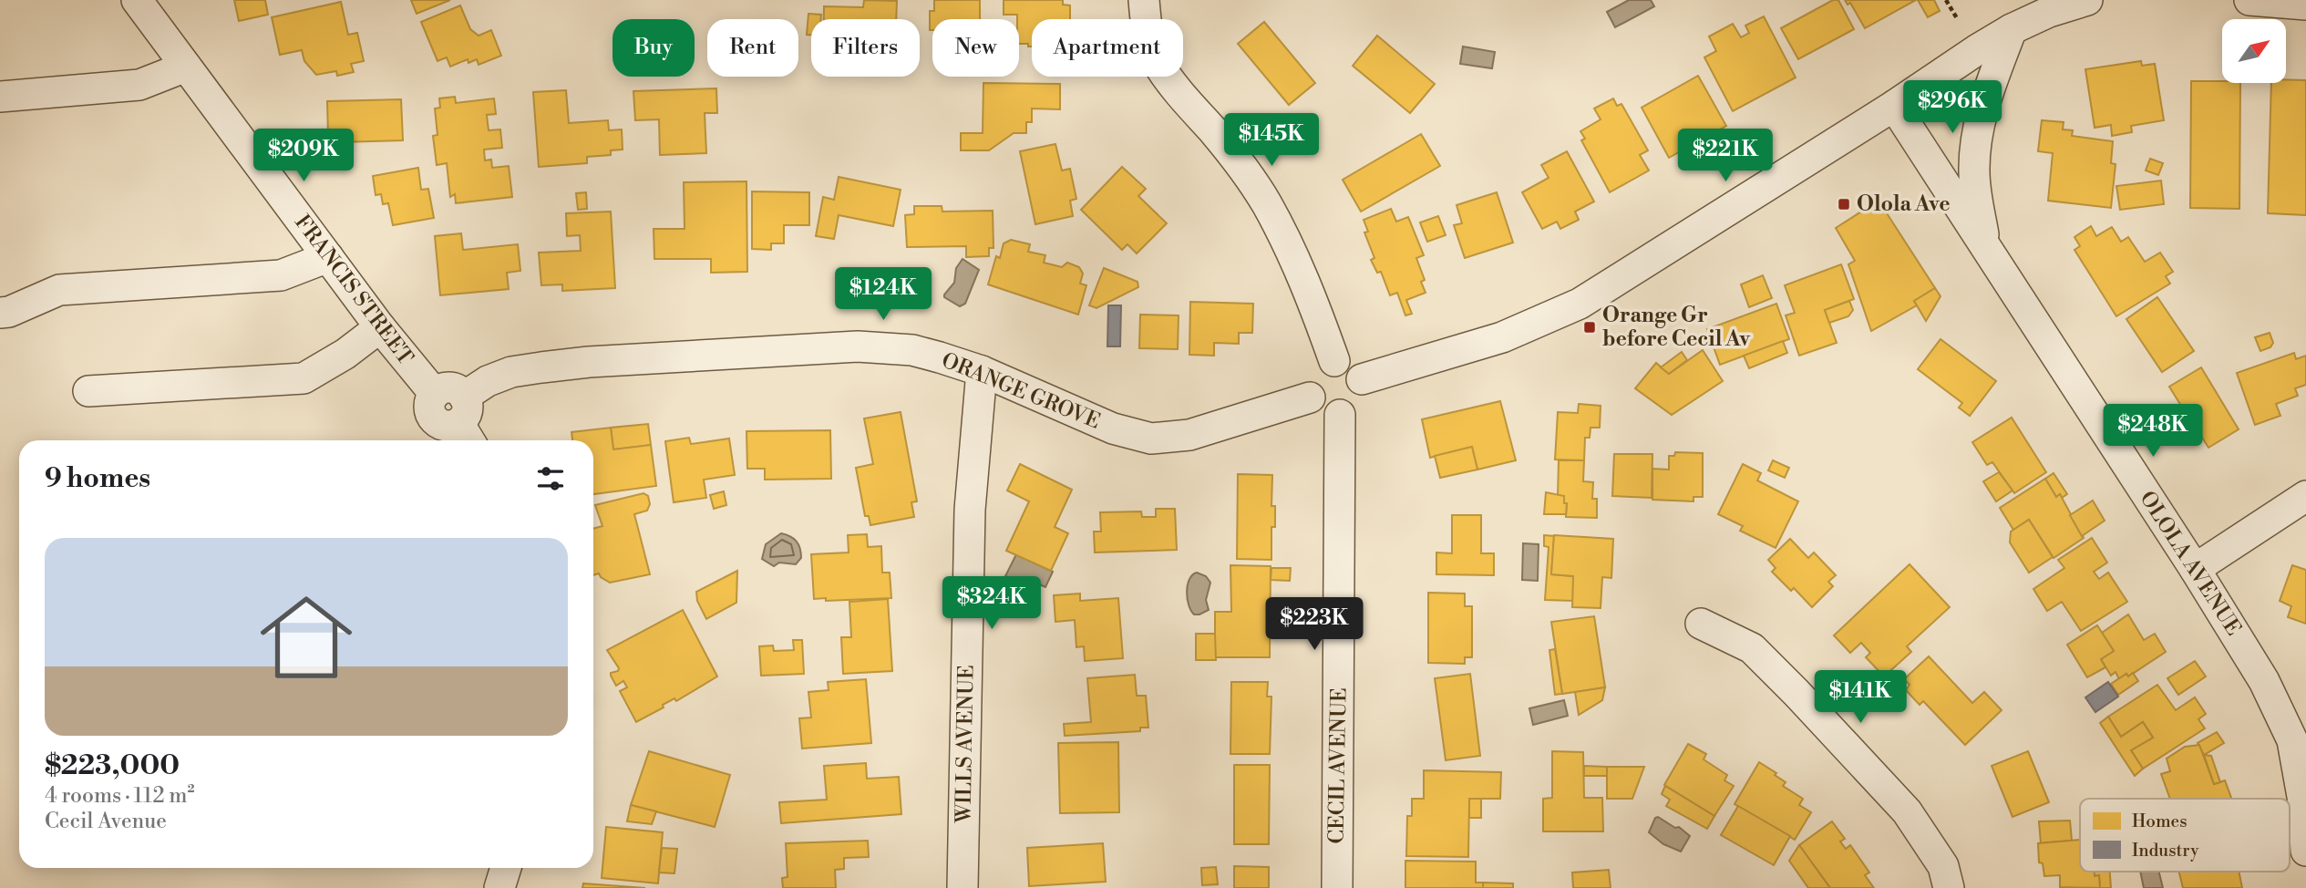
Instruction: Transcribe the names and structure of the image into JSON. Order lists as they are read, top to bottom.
{
  "streets": {
    "street": [
      "FRANCIS STREET",
      "ORANGE GROVE",
      "OLOLA AVENUE",
      "WILLS AVENUE",
      "CECIL AVENUE"
    ]
  },
  "crossings": [
    ["FRANCIS STREET", "ORANGE GROVE"],
    ["ORANGE GROVE", "WILLS AVENUE"],
    ["ORANGE GROVE", "CECIL AVENUE"]
  ],
  "places": {
    "transit": ["Olola Ave", "Orange Gr before Cecil Av"]
  },
  "legend": ["Homes", "Industry"],
  "north": "top right",
  "page": {
    "chip": [
      "Buy",
      "Rent",
      "Filters",
      "New",
      "Apartment"
    ],
    "price": [
      "$296K",
      "$145K",
      "$209K",
      "$221K",
      "$124K",
      "$248K",
      "$324K",
      "$223K",
      "$141K"
    ],
    "heading": "9 homes",
    "list": [
      {
        "name": "$223,000",
        "note": "4 rooms · 112 m² · Cecil Avenue"
      }
    ]
  }
}
